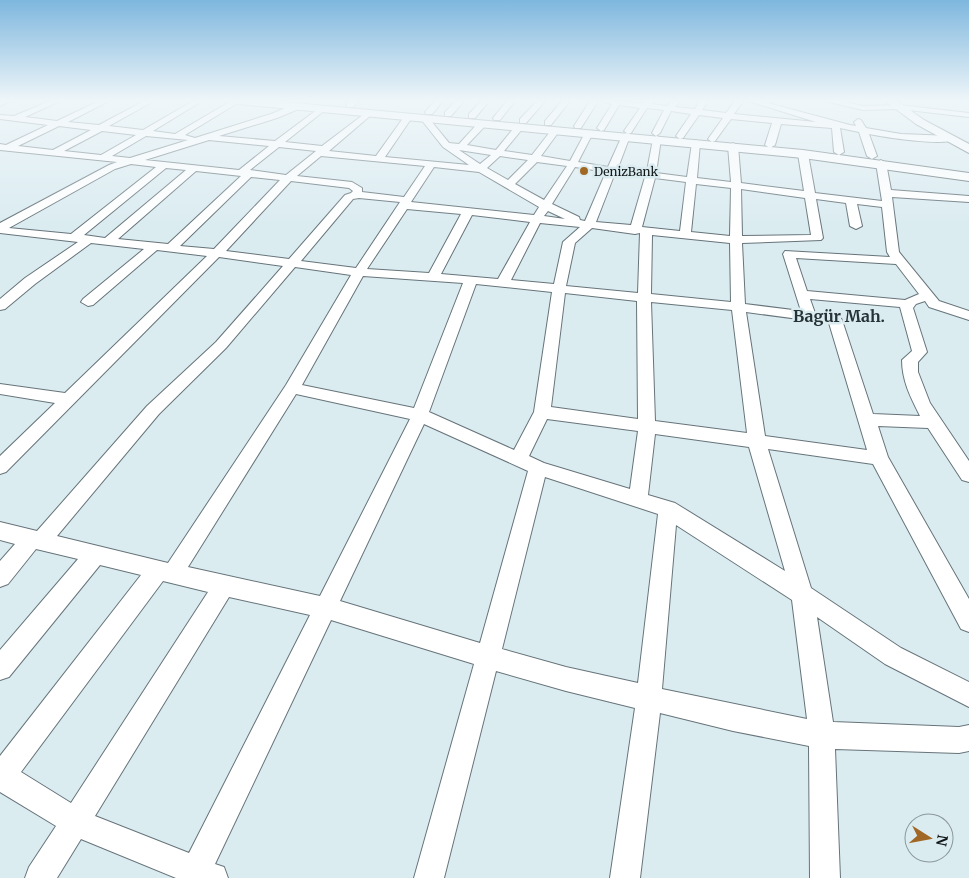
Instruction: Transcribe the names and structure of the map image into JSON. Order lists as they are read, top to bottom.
{
  "districts": ["Bagür Mah."],
  "places": ["DenizBank"],
  "north": "right"
}
